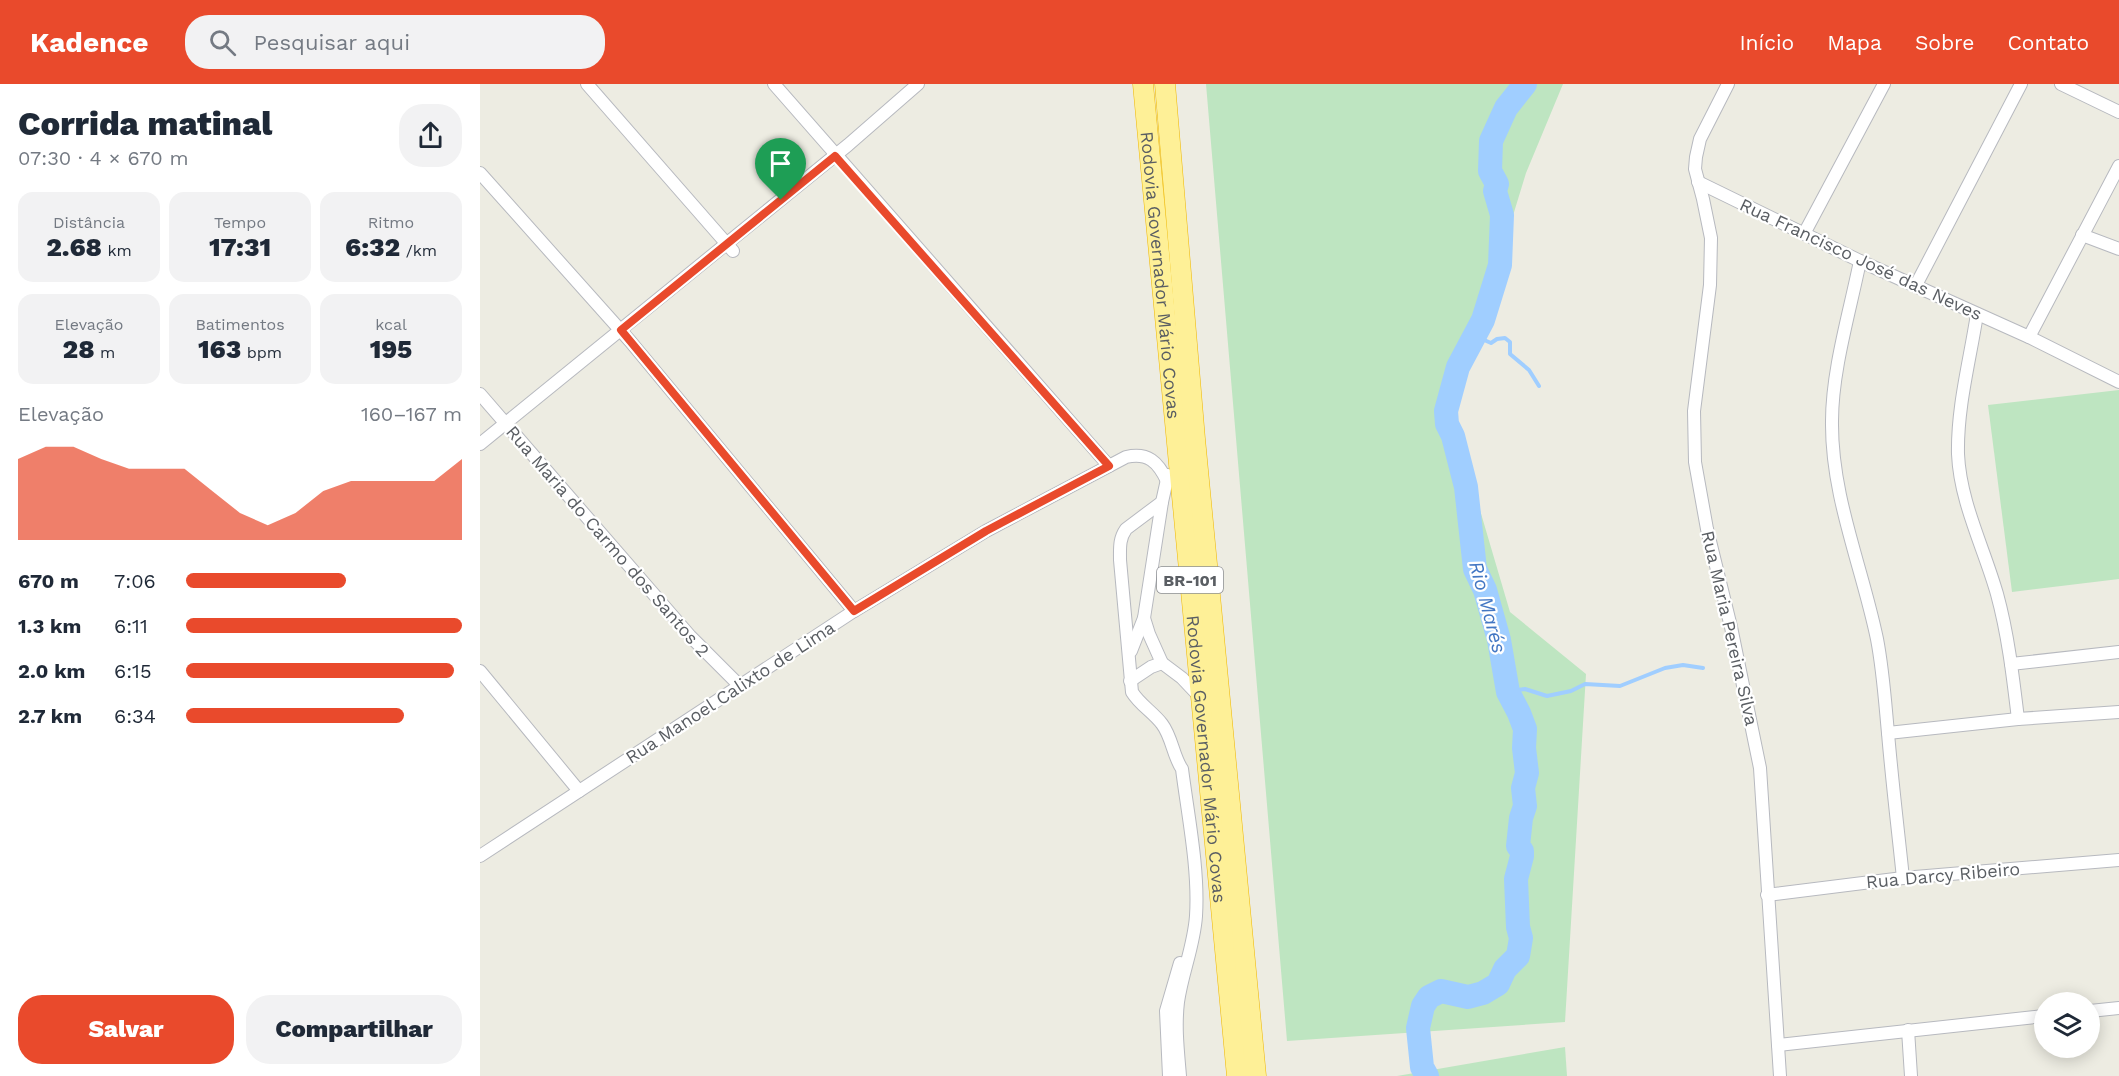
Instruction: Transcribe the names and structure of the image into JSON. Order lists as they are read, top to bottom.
{
  "streets": {
    "highway": ["Rodovia Governador Mário Covas", "BR-101"],
    "street": [
      "Rua Francisco José das Neves",
      "Rua Maria do Carmo dos Santos 2",
      "Rua Maria Pereira Silva",
      "Rua Manoel Calixto de Lima",
      "Rua Darcy Ribeiro"
    ]
  },
  "crossings": [
    ["Rua Francisco José das Neves", "Rua Maria Pereira Silva"],
    ["Rua Maria do Carmo dos Santos 2", "Rua Manoel Calixto de Lima"],
    ["Rua Maria Pereira Silva", "Rua Darcy Ribeiro"]
  ],
  "water": ["Rio Marés"],
  "page": {
    "header": "Kadence",
    "search": "Pesquisar aqui",
    "nav": [
      "Início",
      "Mapa",
      "Sobre",
      "Contato"
    ],
    "heading": ["Corrida matinal", "07:30 · 4 × 670 m"],
    "stats": [
      ["Distância", "2.68 km"],
      ["Tempo", "17:31"],
      ["Ritmo", "6:32 /km"],
      ["Elevação", "28 m"],
      ["Batimentos", "163 bpm"],
      ["kcal", "195"]
    ],
    "chart": ["Elevação", "160–167 m"],
    "list": [
      {
        "name": "670 m",
        "note": "7:06"
      },
      {
        "name": "1.3 km",
        "note": "6:11"
      },
      {
        "name": "2.0 km",
        "note": "6:15"
      },
      {
        "name": "2.7 km",
        "note": "6:34"
      }
    ],
    "buttons": ["Salvar", "Compartilhar"]
  }
}
